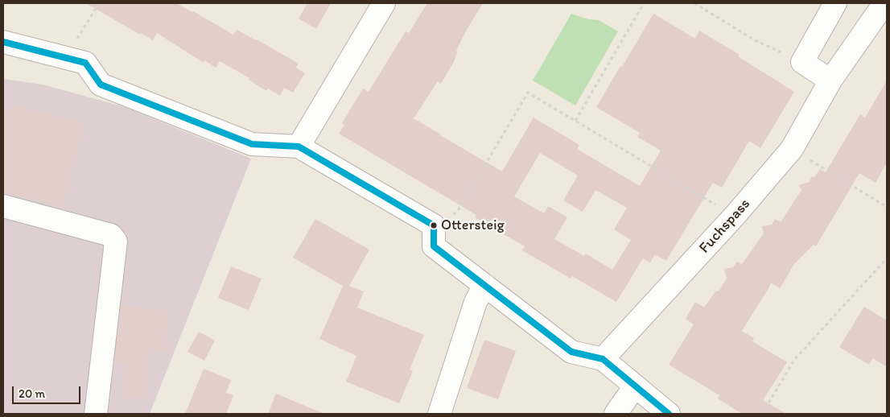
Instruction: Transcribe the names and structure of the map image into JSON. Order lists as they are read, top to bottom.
{
  "streets": {
    "street": ["Fuchspass"]
  },
  "places": ["Ottersteig"],
  "scale_bar": "20 m"
}
